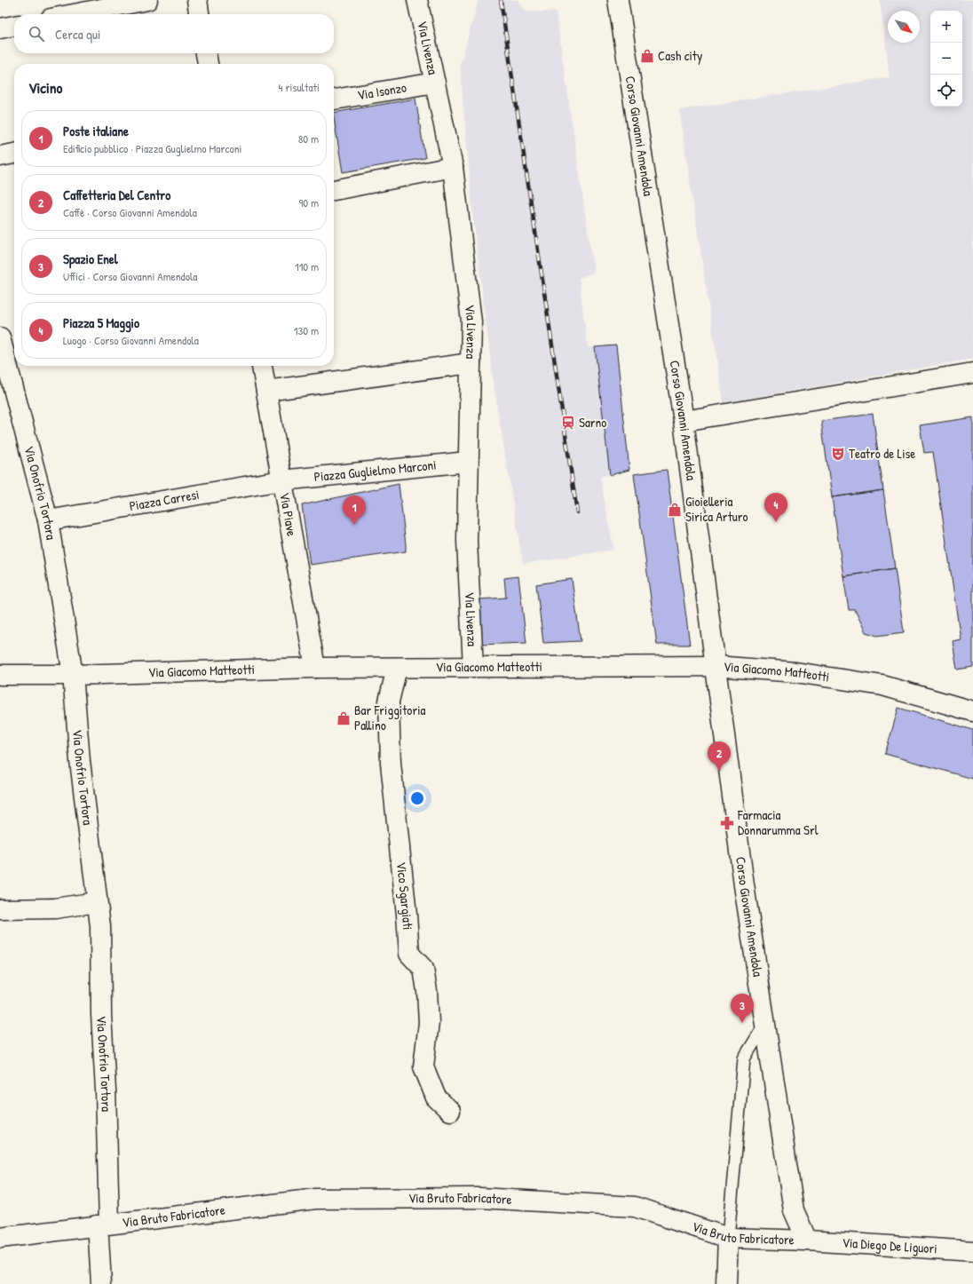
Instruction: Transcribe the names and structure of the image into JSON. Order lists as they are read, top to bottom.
{
  "streets": {
    "street": [
      "Via Livenza",
      "Via Isonzo",
      "Corso Giovanni Amendola",
      "Piazza Guglielmo Marconi",
      "Via Onofrio Tortora",
      "Piazza Carresi",
      "Via Piave",
      "Via Giacomo Matteotti",
      "Vico Sgargiati",
      "Via Bruto Fabricatore",
      "Via Diego De Liguori"
    ]
  },
  "crossings": [
    ["Via Livenza", "Via Isonzo"],
    ["Via Livenza", "Piazza Guglielmo Marconi"],
    ["Via Livenza", "Via Giacomo Matteotti"],
    ["Corso Giovanni Amendola", "Via Giacomo Matteotti"],
    ["Corso Giovanni Amendola", "Via Bruto Fabricatore"],
    ["Corso Giovanni Amendola", "Via Diego De Liguori"],
    ["Piazza Guglielmo Marconi", "Piazza Carresi"],
    ["Piazza Guglielmo Marconi", "Via Piave"],
    ["Via Onofrio Tortora", "Piazza Carresi"],
    ["Via Onofrio Tortora", "Via Giacomo Matteotti"],
    ["Via Onofrio Tortora", "Via Bruto Fabricatore"],
    ["Piazza Carresi", "Via Piave"],
    ["Via Piave", "Via Giacomo Matteotti"],
    ["Via Giacomo Matteotti", "Vico Sgargiati"],
    ["Via Bruto Fabricatore", "Via Diego De Liguori"]
  ],
  "places": {
    "shop": ["Cash city", "Gioielleria Sirica Arturo", "Bar Friggitoria Pallino"],
    "station": ["Sarno"],
    "theatre": ["Teatro de Lise"],
    "pharmacy": ["Farmacia Donnarumma Srl"]
  },
  "north": "bottom right",
  "page": {
    "map_buttons": ["+", "−"],
    "search": "Cerca qui",
    "heading": ["Vicino", "4 risultati"],
    "list": [
      {
        "mark": "1",
        "name": "Poste italiane",
        "note": "Edificio pubblico · Piazza Guglielmo Marconi",
        "value": "80 m"
      },
      {
        "mark": "2",
        "name": "Caffetteria Del Centro",
        "note": "Caffè · Corso Giovanni Amendola",
        "value": "90 m"
      },
      {
        "mark": "3",
        "name": "Spazio Enel",
        "note": "Uffici · Corso Giovanni Amendola",
        "value": "110 m"
      },
      {
        "mark": "4",
        "name": "Piazza 5 Maggio",
        "note": "Luogo · Corso Giovanni Amendola",
        "value": "130 m"
      }
    ],
    "pins": [
      "4",
      "1",
      "2",
      "3"
    ]
  }
}
